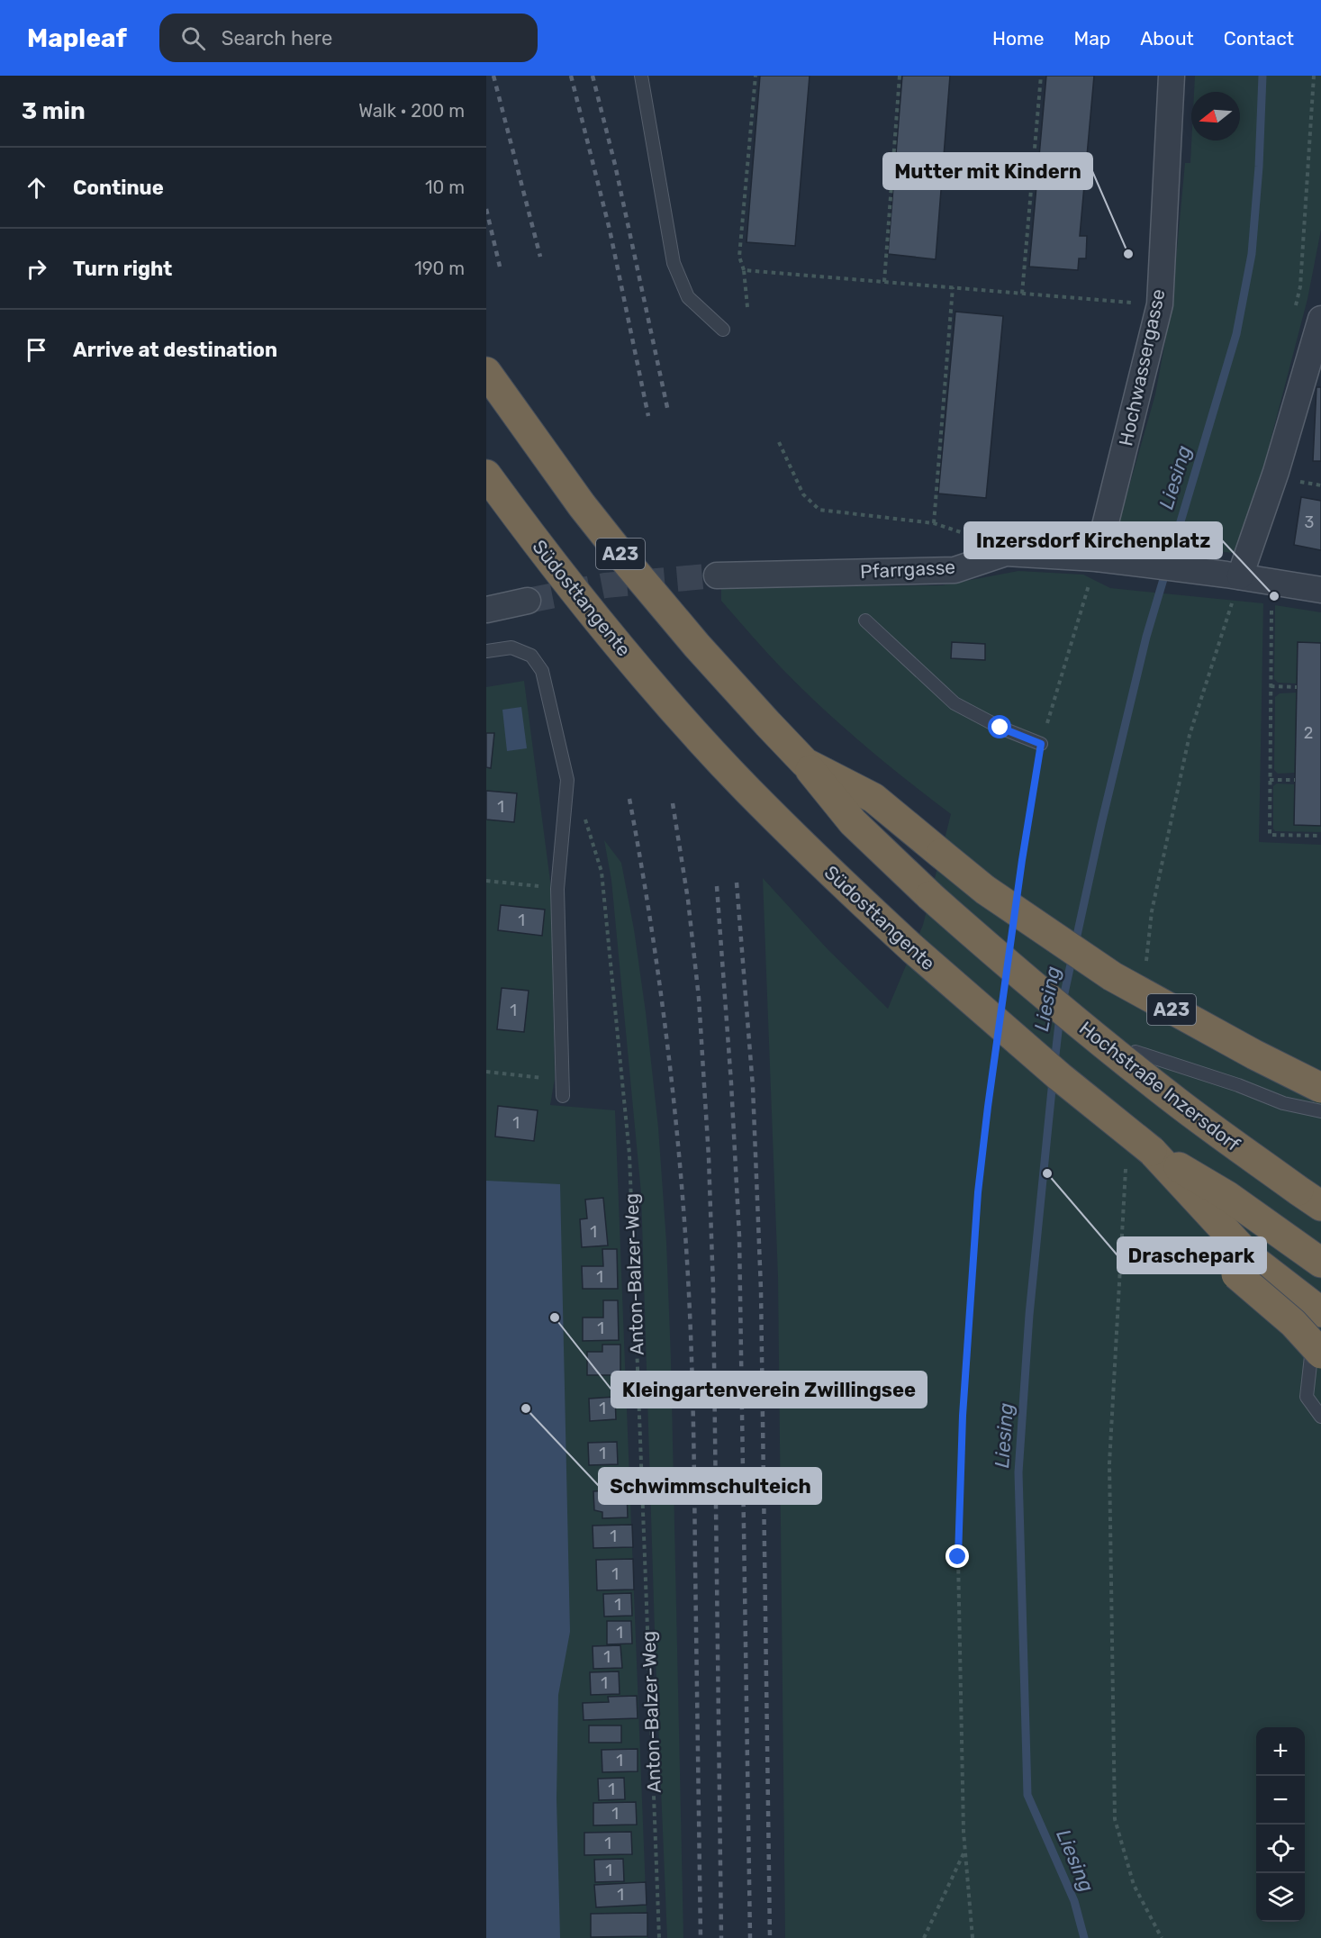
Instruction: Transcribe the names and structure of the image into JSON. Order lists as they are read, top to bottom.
{
  "streets": {
    "highway": ["A23", "Südosttangente", "Hochstraße Inzersdorf"],
    "street": ["Hochwassergasse", "Pfarrgasse"],
    "path": ["Anton-Balzer-Weg"]
  },
  "crossings": [
    ["Hochwassergasse", "Pfarrgasse"],
    ["A23", "Hochstraße Inzersdorf"]
  ],
  "water": ["Liesing"],
  "places": [
    "Mutter mit Kindern",
    "Inzersdorf Kirchenplatz",
    "Draschepark",
    "Kleingartenverein Zwillingsee",
    "Schwimmschulteich"
  ],
  "house_numbers": [
    "3",
    "2",
    "1",
    "1",
    "1",
    "1",
    "1",
    "1",
    "1",
    "1",
    "1",
    "1",
    "1",
    "1",
    "1",
    "1",
    "1",
    "1",
    "1",
    "1",
    "1",
    "1",
    "1"
  ],
  "north": "left",
  "page": {
    "header": "Mapleaf",
    "search": "Search here",
    "nav": [
      "Home",
      "Map",
      "About",
      "Contact"
    ],
    "heading": ["3 min", "Walk · 200 m"],
    "list": [
      ["Continue", "10 m"],
      ["Turn right", "190 m"],
      "Arrive at destination"
    ],
    "map_buttons": ["+", "−"]
  }
}
